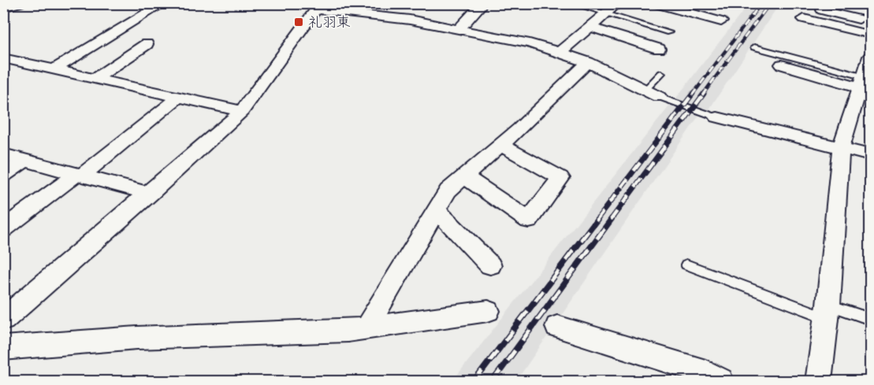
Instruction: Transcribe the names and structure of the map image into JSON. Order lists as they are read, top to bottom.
{
  "places": {
    "transit": ["礼羽東"]
  }
}
